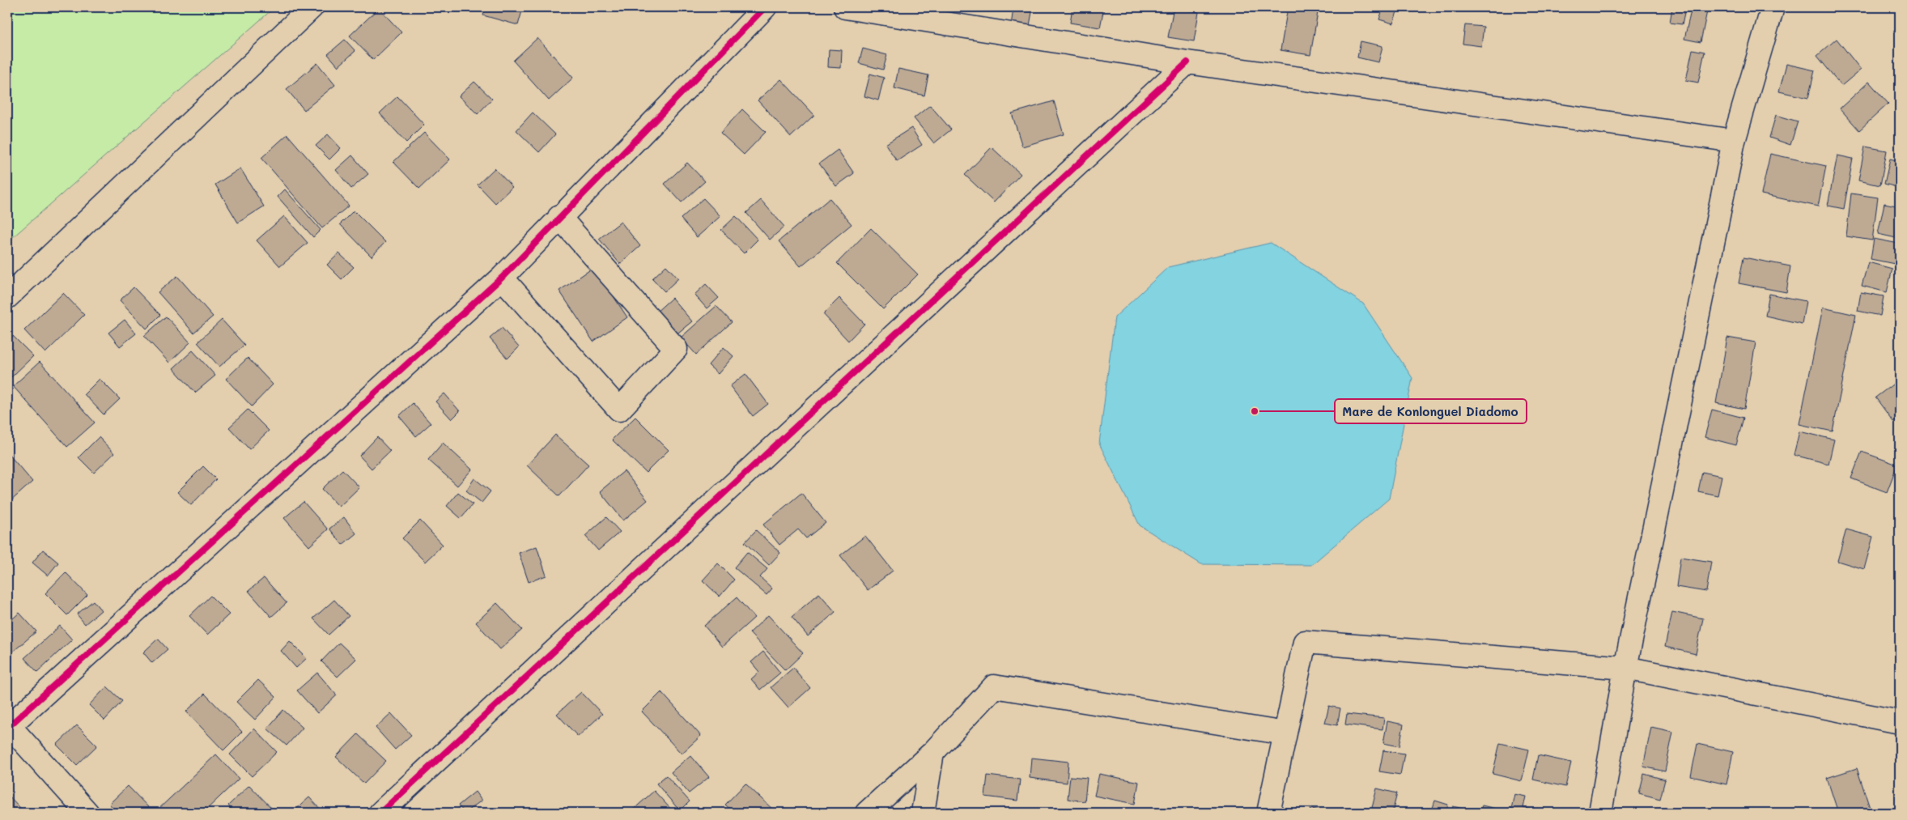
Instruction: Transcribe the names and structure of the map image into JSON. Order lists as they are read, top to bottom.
{
  "places": ["Mare de Konlonguel Diadomo"]
}
